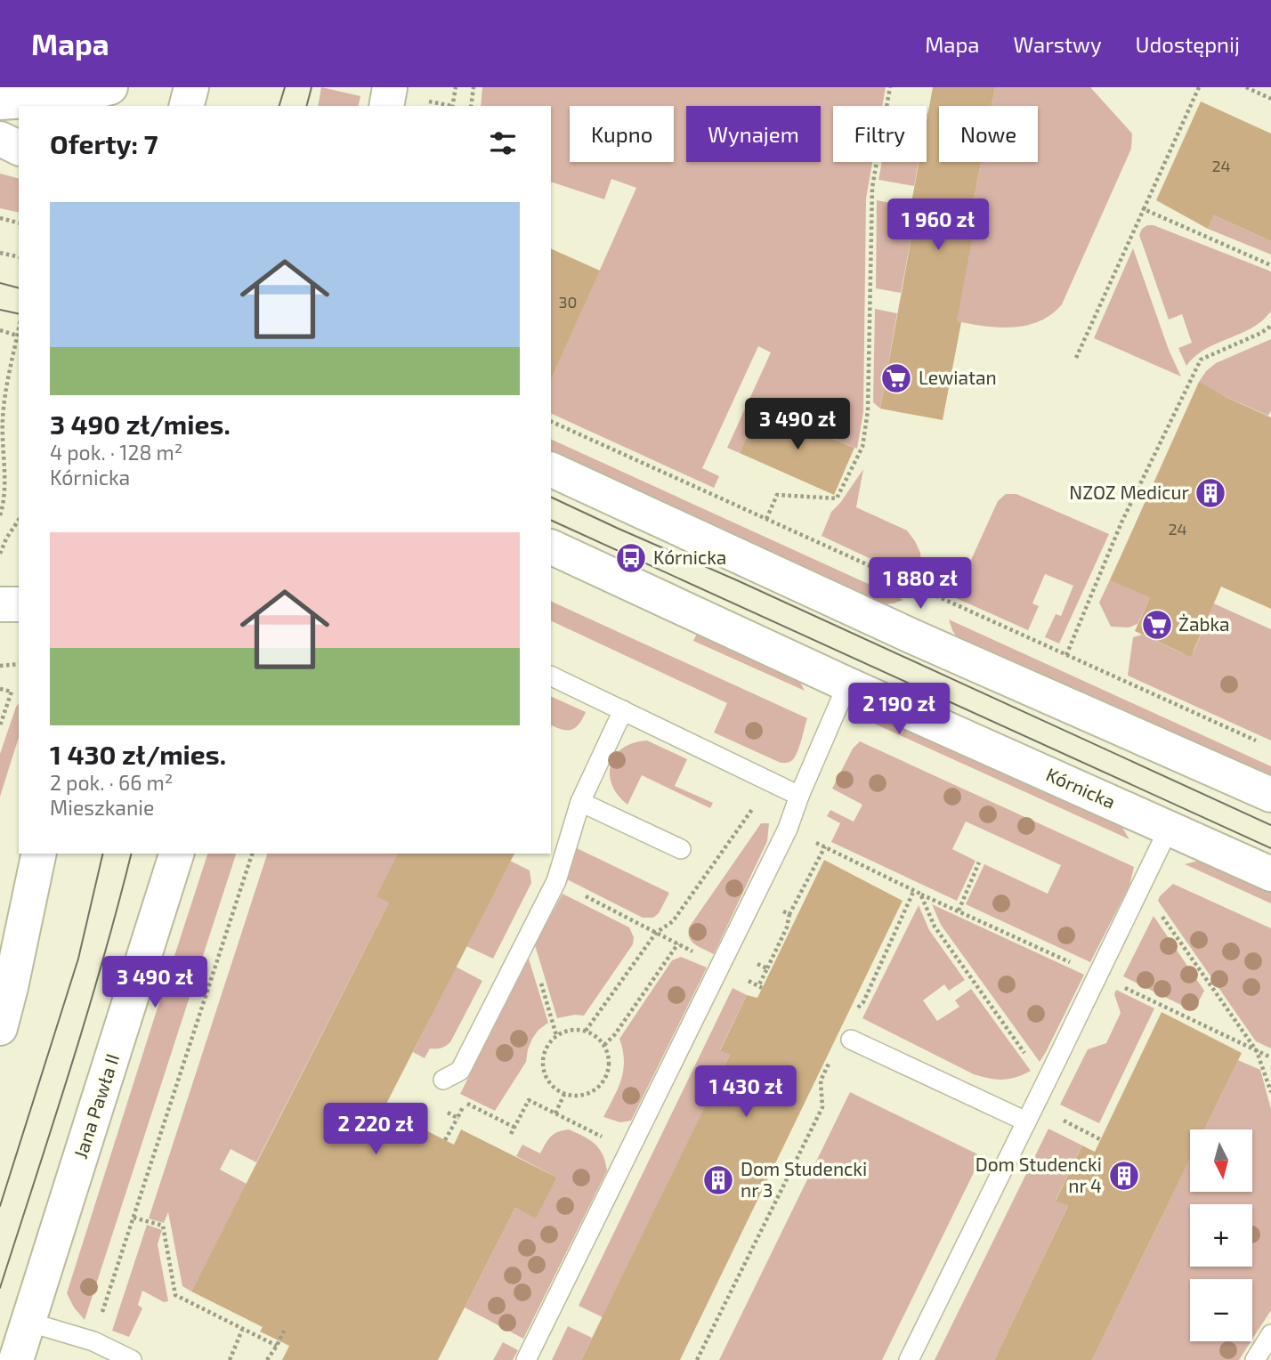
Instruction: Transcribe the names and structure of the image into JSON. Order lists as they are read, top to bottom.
{
  "streets": {
    "street": ["Kórnicka", "Jana Pawła II"]
  },
  "places": {
    "supermarket": ["Lewiatan", "Żabka"],
    "building": ["NZOZ Medicur", "Dom Studencki nr 4", "Dom Studencki nr 3"],
    "bus stop": ["Kórnicka"]
  },
  "house_numbers": ["24", "30", "24"],
  "north": "bottom",
  "page": {
    "header": "Mapa",
    "nav": ["Mapa", "Warstwy", "Udostępnij"],
    "chip": [
      "Kupno",
      "Wynajem",
      "Filtry",
      "Nowe"
    ],
    "heading": "Oferty: 7",
    "list": [
      {
        "name": "3 490 zł/mies.",
        "note": "4 pok. · 128 m² · Kórnicka"
      },
      {
        "name": "1 430 zł/mies.",
        "note": "2 pok. · 66 m² · Mieszkanie"
      }
    ],
    "price": [
      "1 960 zł",
      "3 490 zł",
      "1 880 zł",
      "2 190 zł",
      "3 490 zł",
      "1 430 zł",
      "2 220 zł"
    ],
    "map_buttons": ["+", "−"]
  }
}
